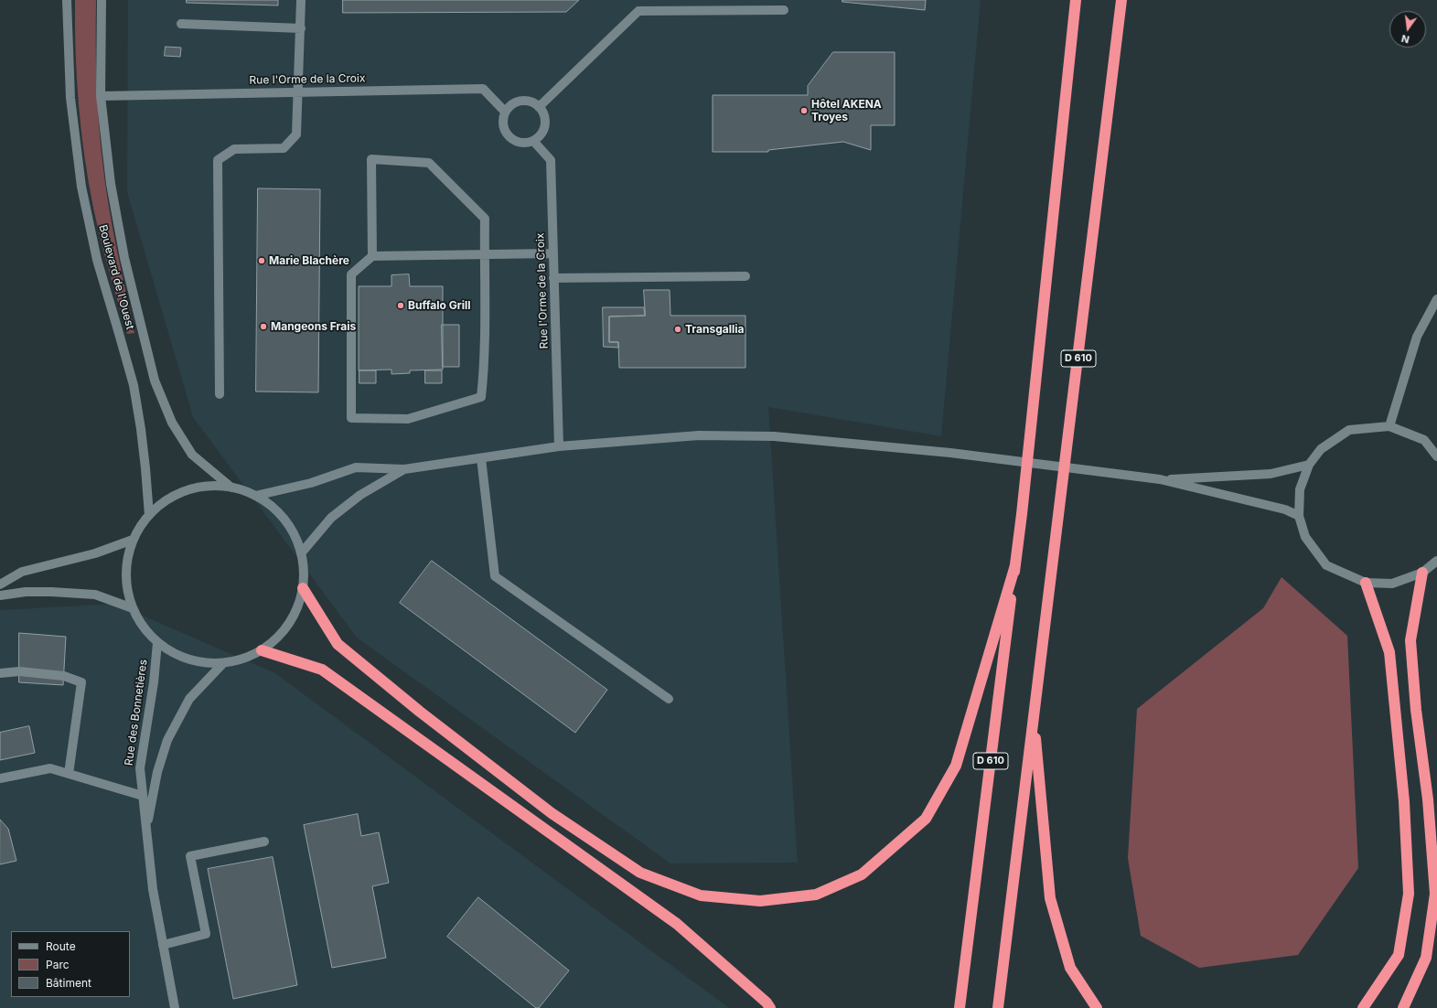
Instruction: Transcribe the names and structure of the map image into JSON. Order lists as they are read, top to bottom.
{
  "streets": {
    "highway": ["D 610"],
    "street": ["Rue l'Orme de la Croix", "Boulevard de l'Ouest", "Rue des Bonnetières"]
  },
  "crossings": [
    ["Rue l'Orme de la Croix", "Boulevard de l'Ouest"]
  ],
  "places": [
    "Hôtel AKENA Troyes",
    "Marie Blachère",
    "Buffalo Grill",
    "Mangeons Frais",
    "Transgallia"
  ],
  "legend": ["Route", "Parc", "Bâtiment"],
  "north": "bottom"
}
